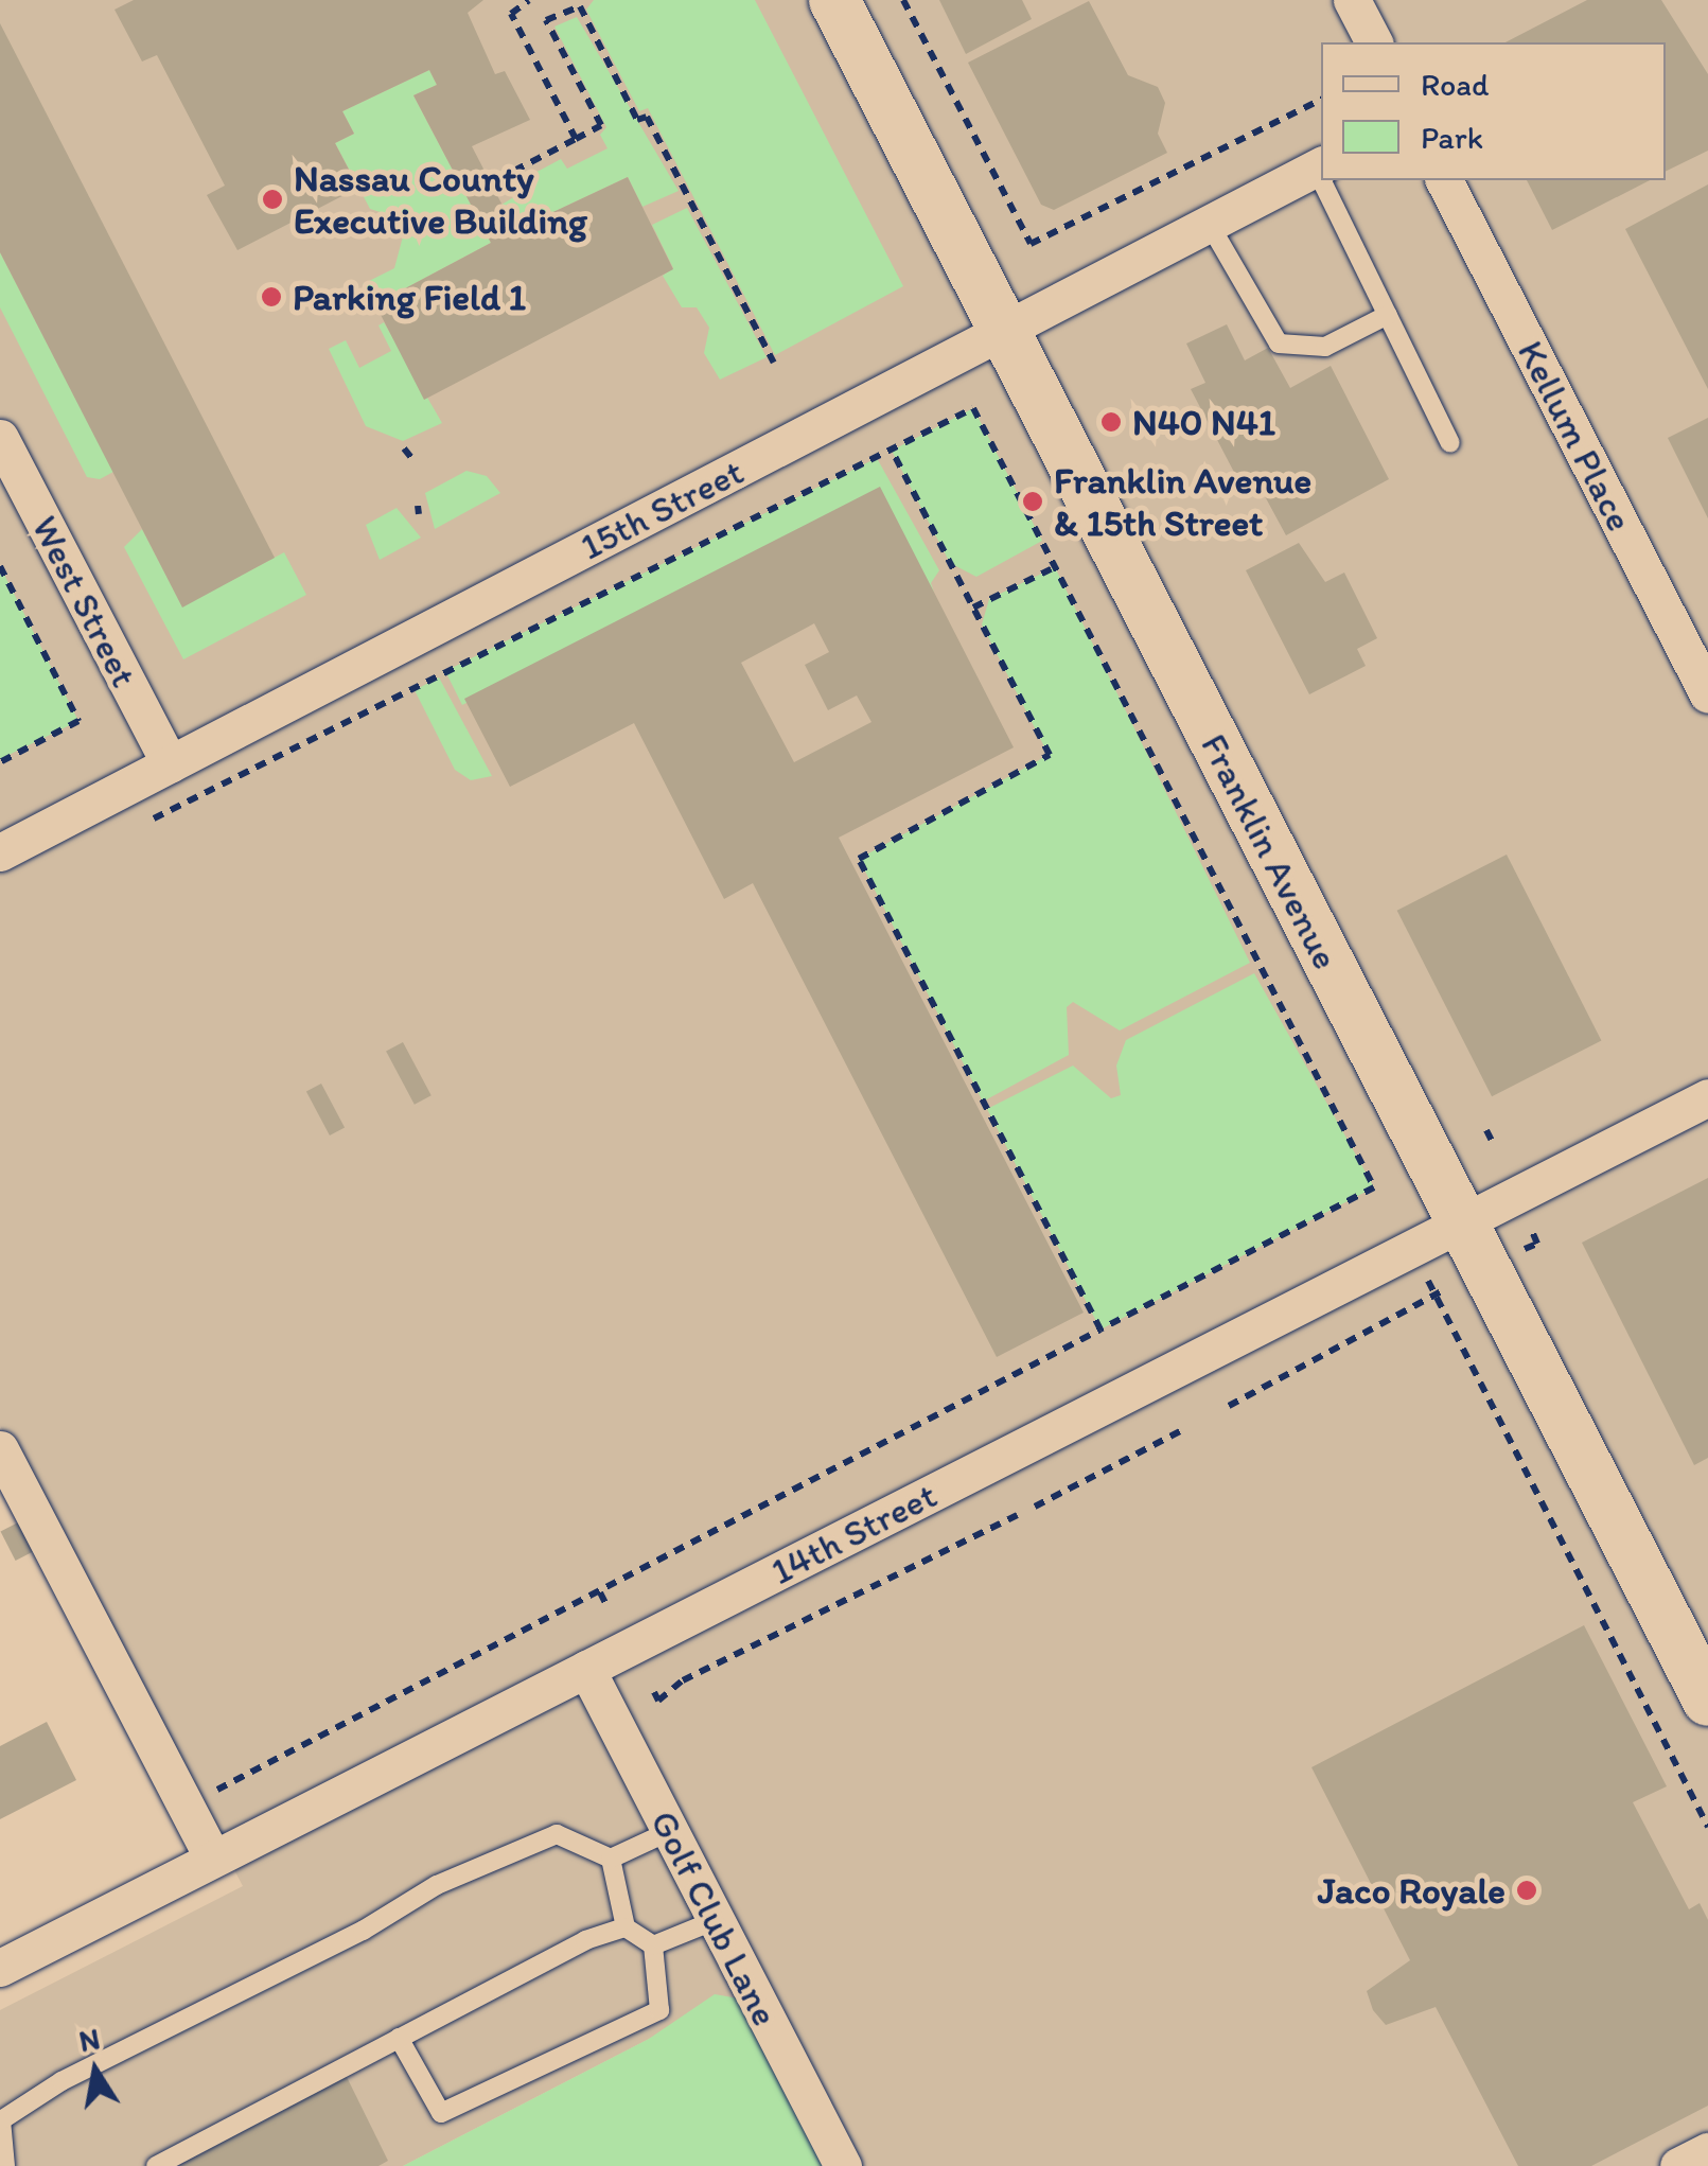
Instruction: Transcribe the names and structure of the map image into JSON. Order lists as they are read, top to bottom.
{
  "streets": {
    "main road": ["Franklin Avenue"],
    "street": [
      "Kellum Place",
      "15th Street",
      "West Street",
      "14th Street",
      "Golf Club Lane"
    ]
  },
  "crossings": [
    ["15th Street", "West Street"],
    ["15th Street", "Franklin Avenue"],
    ["Franklin Avenue", "14th Street"],
    ["14th Street", "Golf Club Lane"]
  ],
  "places": [
    "Nassau County Executive Building",
    "Parking Field 1",
    "N40 N41",
    "Franklin Avenue & 15th Street",
    "Jaco Royale"
  ],
  "legend": ["Road", "Park"],
  "north": "top"
}
